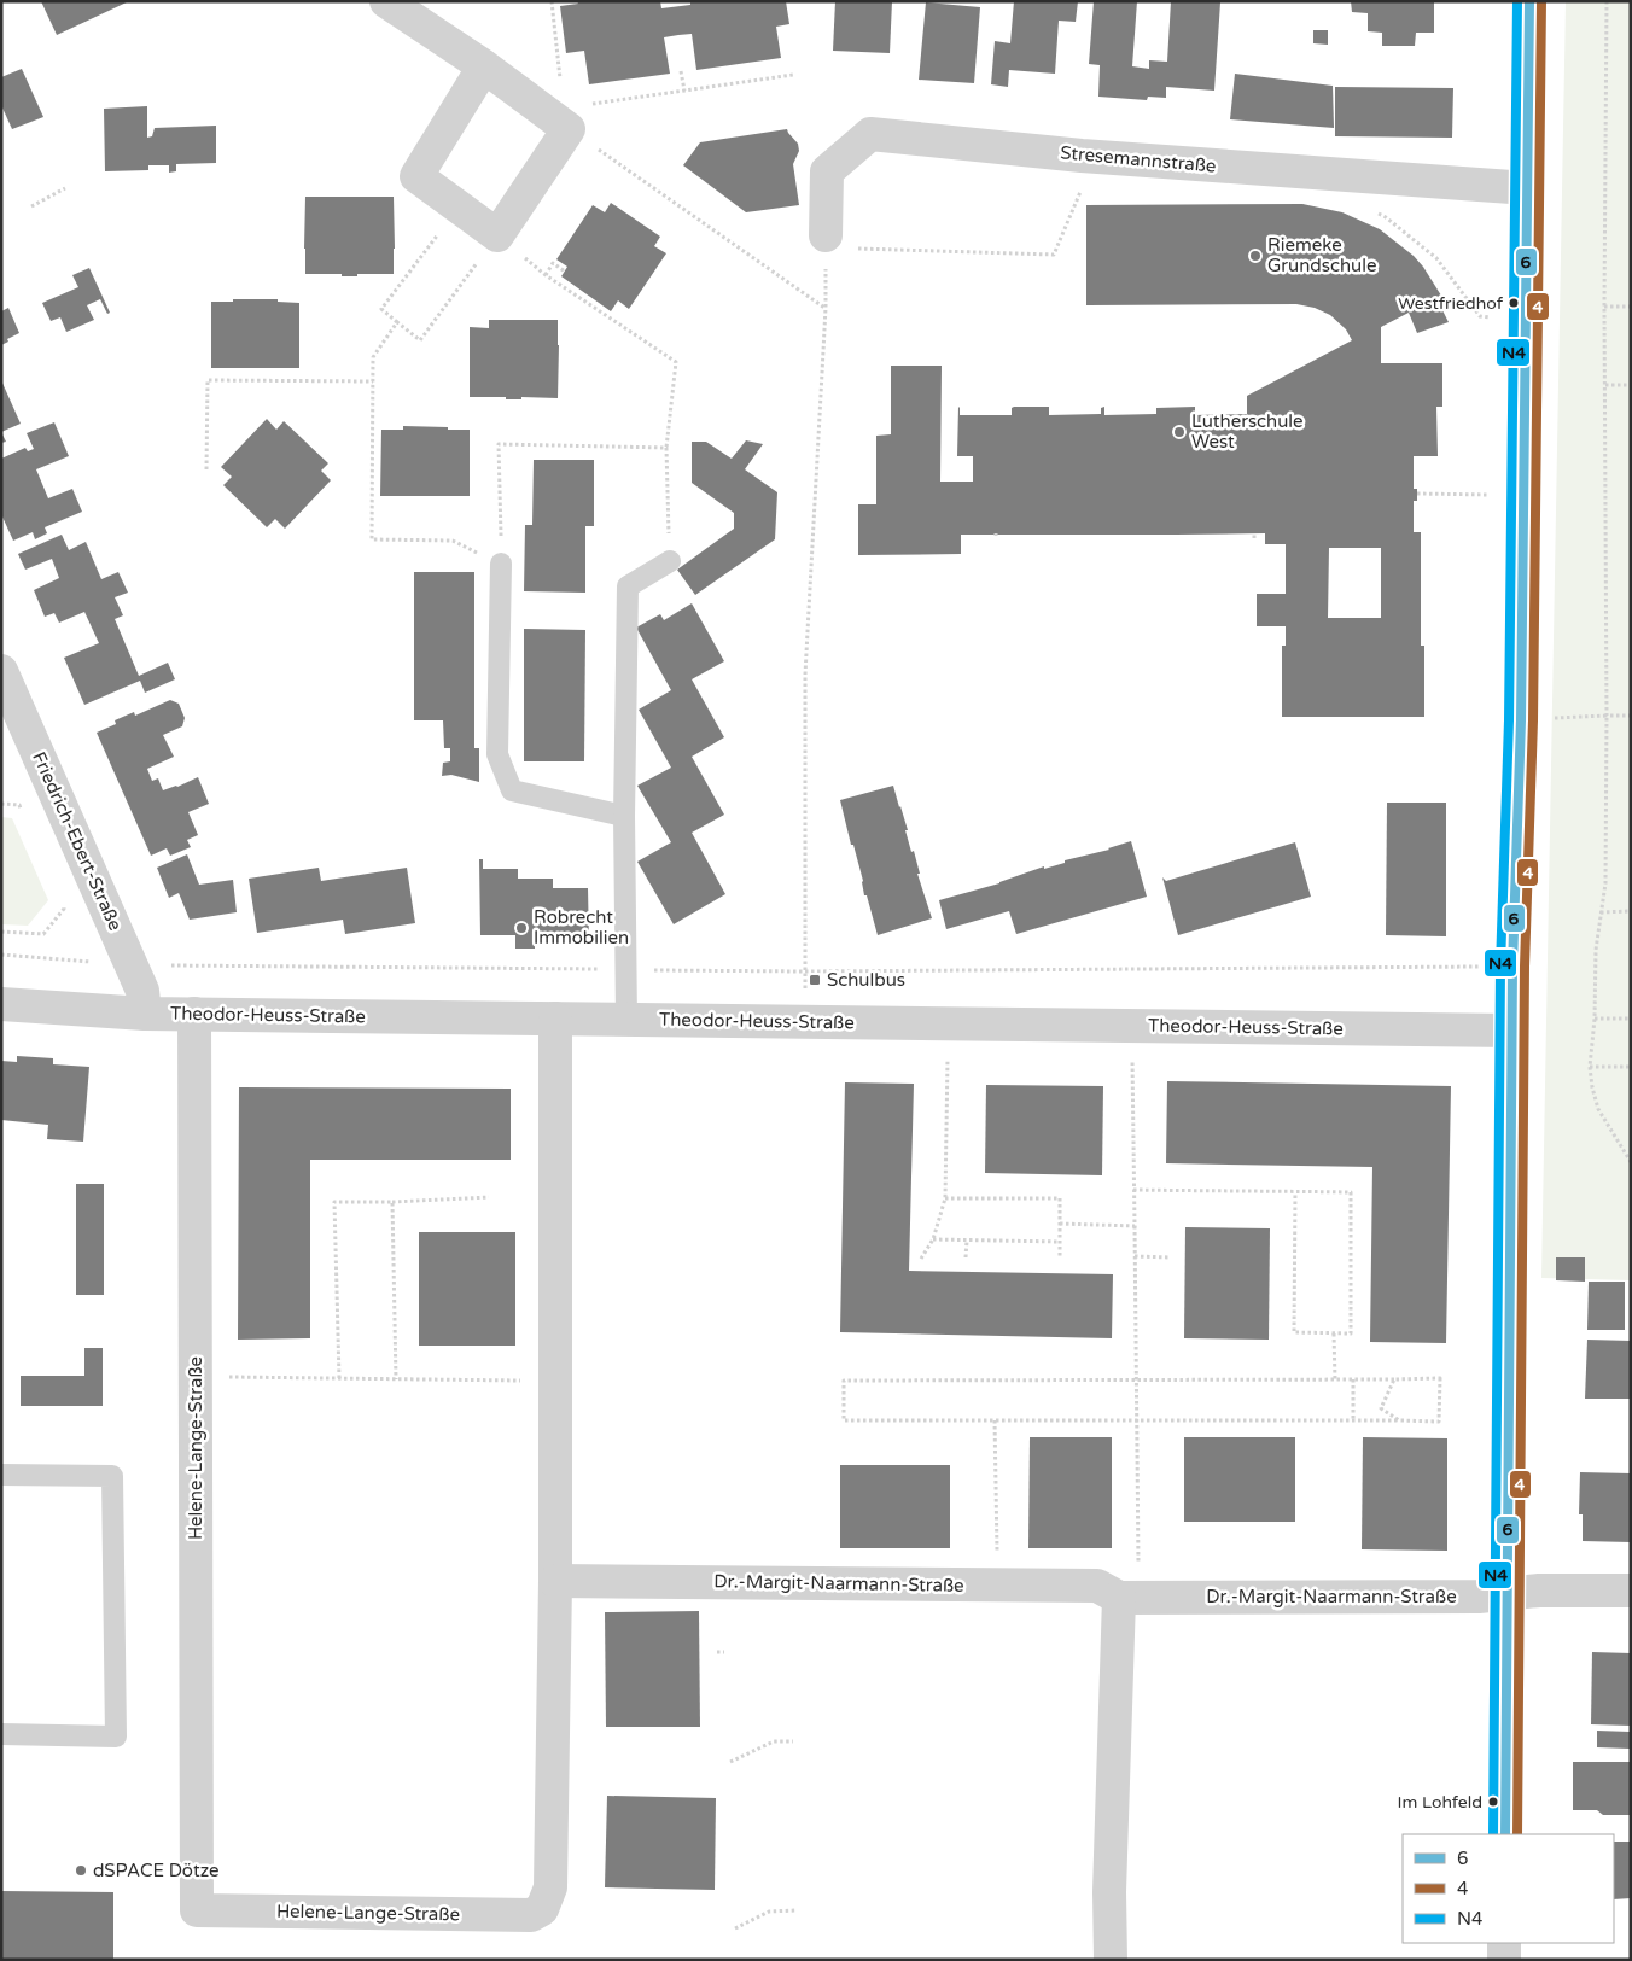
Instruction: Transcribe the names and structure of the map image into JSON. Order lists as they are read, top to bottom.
{
  "streets": {
    "street": [
      "Stresemannstraße",
      "Friedrich-Ebert-Straße",
      "Theodor-Heuss-Straße",
      "Helene-Lange-Straße",
      "Dr.-Margit-Naarmann-Straße"
    ]
  },
  "crossings": [
    ["Friedrich-Ebert-Straße", "Theodor-Heuss-Straße"],
    ["Theodor-Heuss-Straße", "Helene-Lange-Straße"],
    ["Helene-Lange-Straße", "Dr.-Margit-Naarmann-Straße"]
  ],
  "places": {
    "other": [
      "Riemeke Grundschule",
      "Westfriedhof",
      "Lutherschule West",
      "Robrecht Immobilien",
      "Im Lohfeld",
      "dSPACE Dötze"
    ],
    "transit": ["Schulbus"]
  },
  "lines": ["transit line 6", "transit line 4", "transit line N4"],
  "legend": ["6", "4", "N4"]
}
